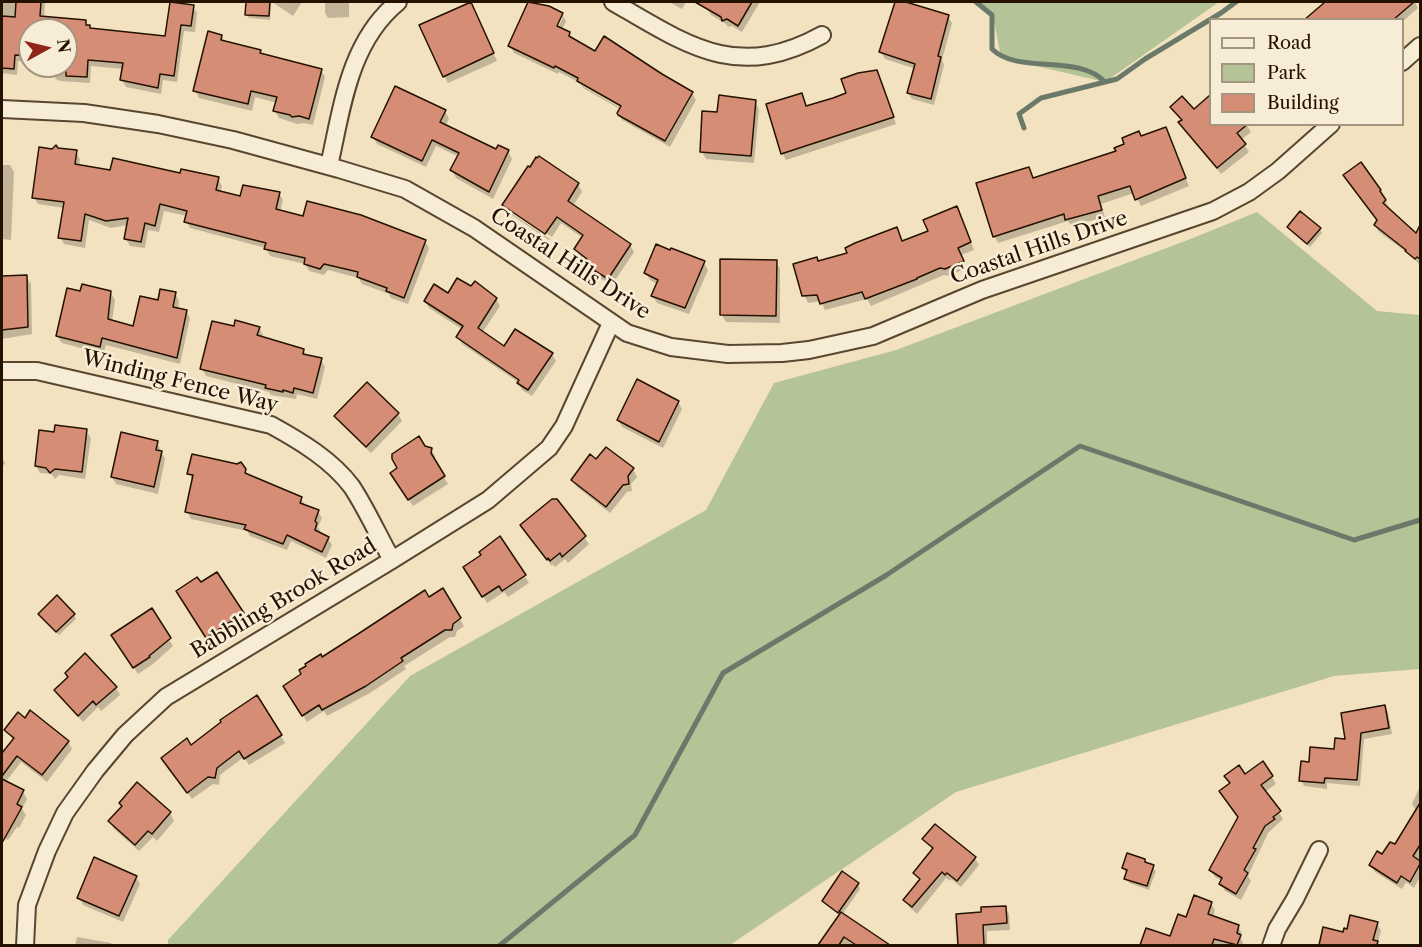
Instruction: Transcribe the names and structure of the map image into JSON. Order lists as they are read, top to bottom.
{
  "streets": {
    "street": ["Coastal Hills Drive", "Winding Fence Way", "Babbling Brook Road"]
  },
  "crossings": [
    ["Coastal Hills Drive", "Babbling Brook Road"],
    ["Winding Fence Way", "Babbling Brook Road"]
  ],
  "legend": ["Road", "Park", "Building"],
  "north": "right"
}
